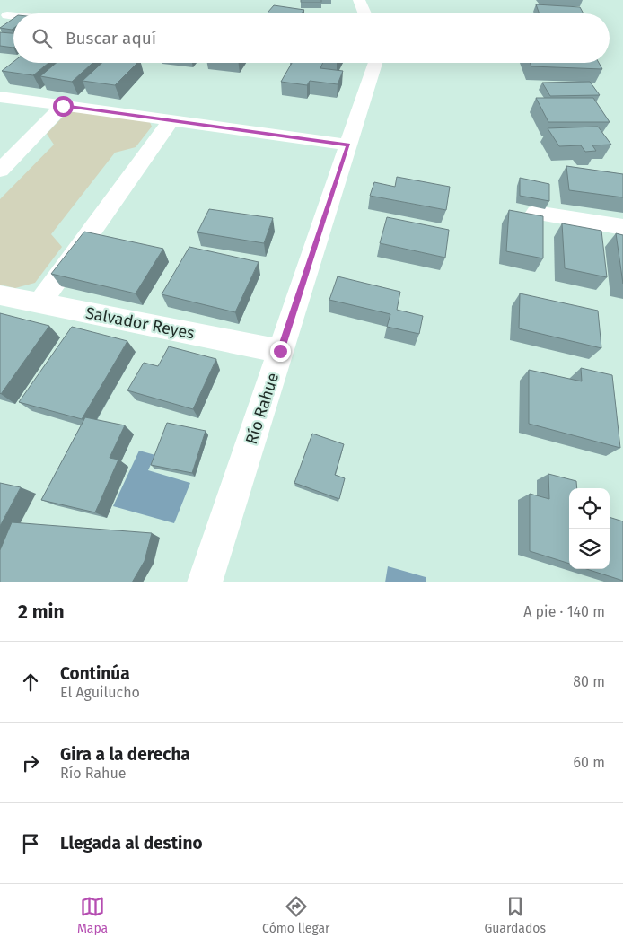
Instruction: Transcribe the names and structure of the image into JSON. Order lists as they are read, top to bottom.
{
  "streets": {
    "street": ["Salvador Reyes", "Río Rahue"]
  },
  "crossings": [
    ["Salvador Reyes", "Río Rahue"]
  ],
  "page": {
    "search": "Buscar aquí",
    "heading": ["2 min", "A pie · 140 m"],
    "list": [
      ["Continúa", "El Aguilucho", "80 m"],
      ["Gira a la derecha", "Río Rahue", "60 m"],
      "Llegada al destino"
    ],
    "nav": ["Mapa", "Cómo llegar", "Guardados"]
  }
}
